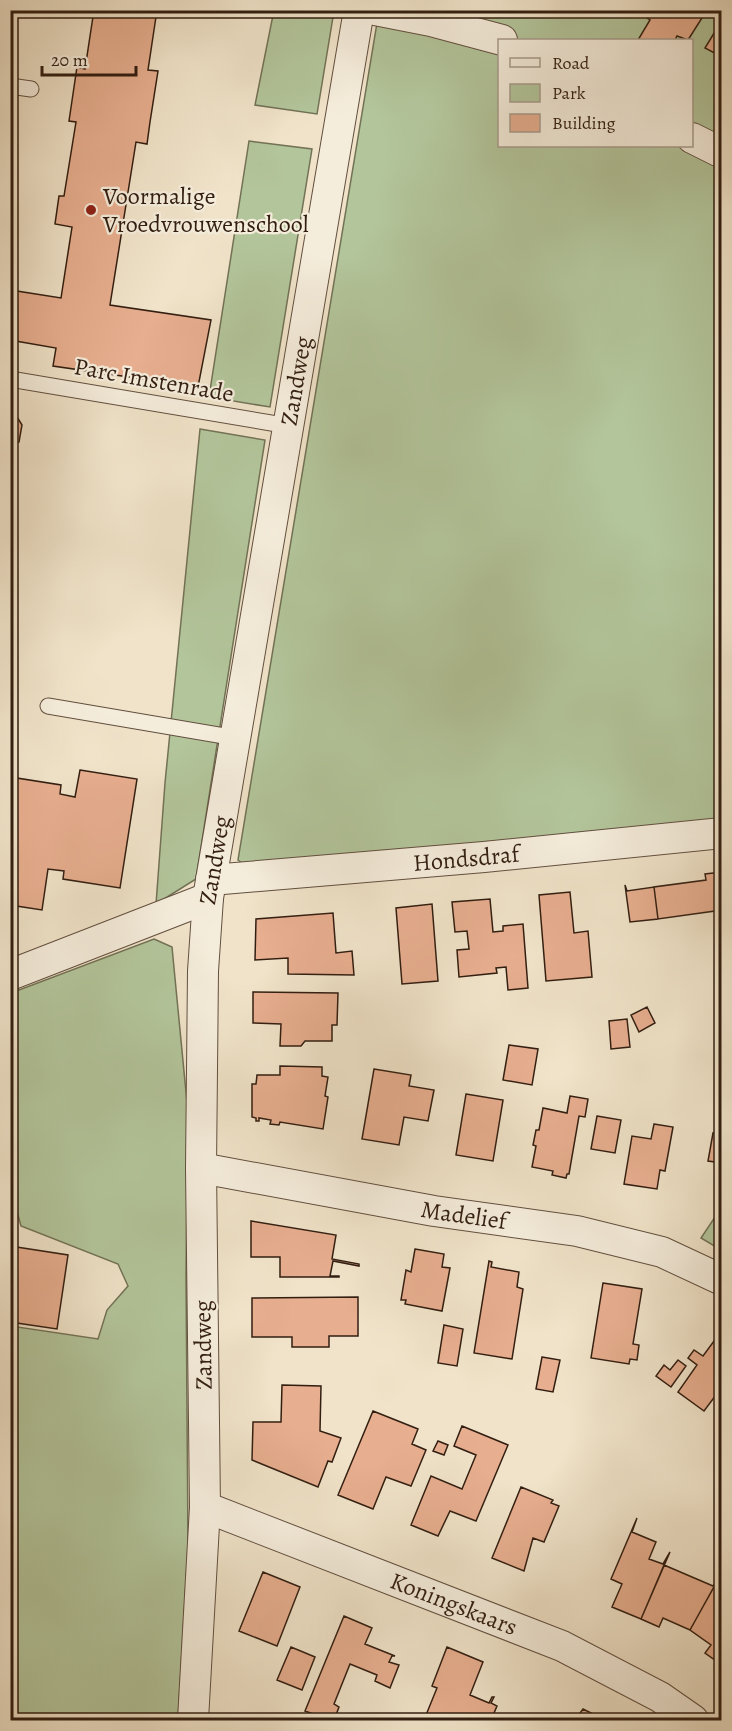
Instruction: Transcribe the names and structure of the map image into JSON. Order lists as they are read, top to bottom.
{
  "streets": {
    "street": [
      "Zandweg",
      "Hondsdraf",
      "Madelief",
      "Koningskaars"
    ],
    "lane": ["Parc Imstenrade"]
  },
  "crossings": [
    ["Parc Imstenrade", "Zandweg"],
    ["Zandweg", "Hondsdraf"],
    ["Zandweg", "Madelief"],
    ["Zandweg", "Koningskaars"]
  ],
  "places": ["Voormalige Vroedvrouwenschool"],
  "legend": ["Road", "Park", "Building"],
  "scale_bar": "20 m"
}
